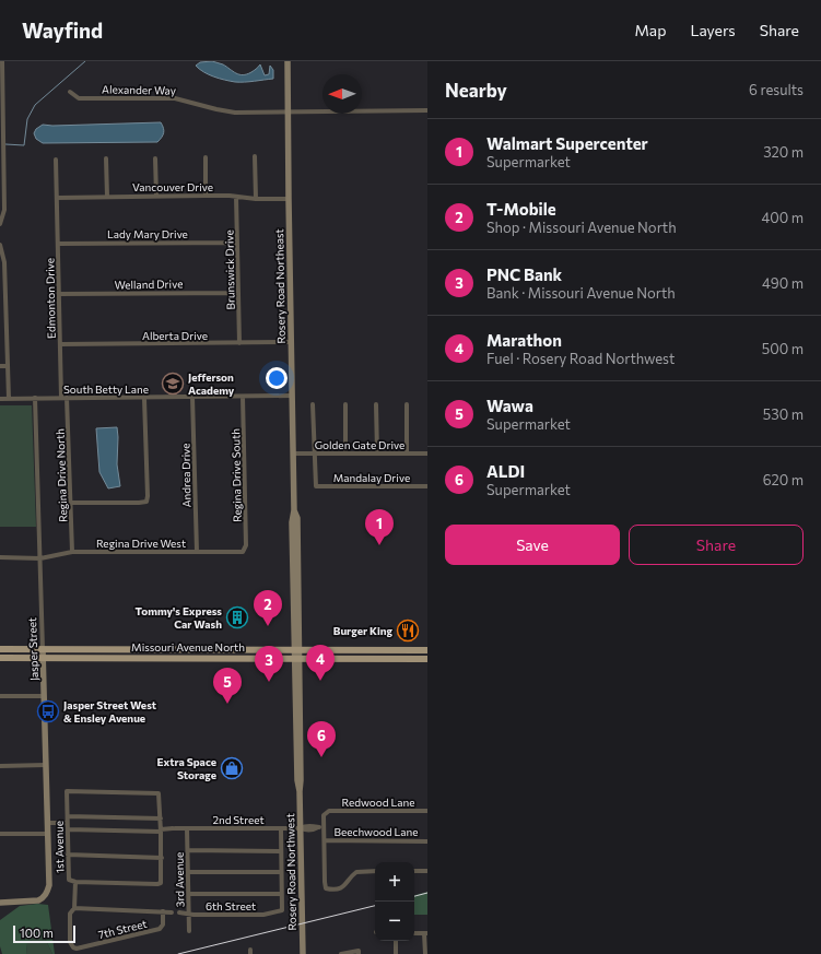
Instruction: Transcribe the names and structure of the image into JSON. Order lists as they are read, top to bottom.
{
  "streets": {
    "main road": ["Missouri Avenue North"],
    "street": [
      "Alexander Way",
      "Vancouver Drive",
      "Lady Mary Drive",
      "Brunswick Drive",
      "Welland Drive",
      "Rosery Road Northeast",
      "Edmonton Drive",
      "Alberta Drive",
      "South Betty Lane",
      "Golden Gate Drive",
      "Regina Drive North",
      "Andrea Drive",
      "Regina Drive South",
      "Mandalay Drive",
      "Regina Drive West",
      "Jasper Street",
      "Redwood Lane",
      "2nd Street",
      "Beechwood Lane",
      "1st Avenue",
      "Rosery Road Northwest",
      "3rd Avenue",
      "6th Street",
      "7th Street"
    ]
  },
  "crossings": [
    ["Alexander Way", "Rosery Road Northeast"],
    ["Vancouver Drive", "Brunswick Drive"],
    ["Vancouver Drive", "Rosery Road Northeast"],
    ["Vancouver Drive", "Edmonton Drive"],
    ["Lady Mary Drive", "Brunswick Drive"],
    ["Lady Mary Drive", "Edmonton Drive"],
    ["Brunswick Drive", "Welland Drive"],
    ["Brunswick Drive", "Alberta Drive"],
    ["Welland Drive", "Edmonton Drive"],
    ["Rosery Road Northeast", "Alberta Drive"],
    ["Rosery Road Northeast", "South Betty Lane"],
    ["Rosery Road Northeast", "Golden Gate Drive"],
    ["Rosery Road Northeast", "Missouri Avenue North"],
    ["Rosery Road Northeast", "Rosery Road Northwest"],
    ["Edmonton Drive", "Alberta Drive"],
    ["Edmonton Drive", "South Betty Lane"],
    ["South Betty Lane", "Regina Drive North"],
    ["South Betty Lane", "Andrea Drive"],
    ["South Betty Lane", "Regina Drive South"],
    ["South Betty Lane", "Jasper Street"],
    ["Golden Gate Drive", "Mandalay Drive"],
    ["Regina Drive North", "Regina Drive West"],
    ["Andrea Drive", "Regina Drive West"],
    ["Regina Drive South", "Regina Drive West"],
    ["Regina Drive West", "Jasper Street"],
    ["Missouri Avenue North", "Jasper Street"],
    ["Missouri Avenue North", "Rosery Road Northwest"],
    ["Redwood Lane", "2nd Street"],
    ["2nd Street", "1st Avenue"],
    ["2nd Street", "Rosery Road Northwest"],
    ["2nd Street", "3rd Avenue"],
    ["1st Avenue", "7th Street"],
    ["3rd Avenue", "6th Street"]
  ],
  "places": {
    "school or university": ["Jefferson Academy"],
    "building": ["Tommy's Express Car Wash"],
    "restaurant": ["Burger King"],
    "bus stop": ["Jasper Street West & Ensley Avenue"],
    "shop": ["Extra Space Storage"]
  },
  "scale_bar": "100 m",
  "north": "left",
  "page": {
    "header": "Wayfind",
    "nav": ["Map", "Layers", "Share"],
    "heading": ["Nearby", "6 results"],
    "list": [
      {
        "mark": "1",
        "name": "Walmart Supercenter",
        "note": "Supermarket",
        "value": "320 m"
      },
      {
        "mark": "2",
        "name": "T-Mobile",
        "note": "Shop · Missouri Avenue North",
        "value": "400 m"
      },
      {
        "mark": "3",
        "name": "PNC Bank",
        "note": "Bank · Missouri Avenue North",
        "value": "490 m"
      },
      {
        "mark": "4",
        "name": "Marathon",
        "note": "Fuel · Rosery Road Northwest",
        "value": "500 m"
      },
      {
        "mark": "5",
        "name": "Wawa",
        "note": "Supermarket",
        "value": "530 m"
      },
      {
        "mark": "6",
        "name": "ALDI",
        "note": "Supermarket",
        "value": "620 m"
      }
    ],
    "pins": [
      "1",
      "2",
      "4",
      "3",
      "5",
      "6"
    ],
    "buttons": ["Save", "Share"],
    "map_buttons": ["+", "−"],
    "scale": "100 m"
  }
}
